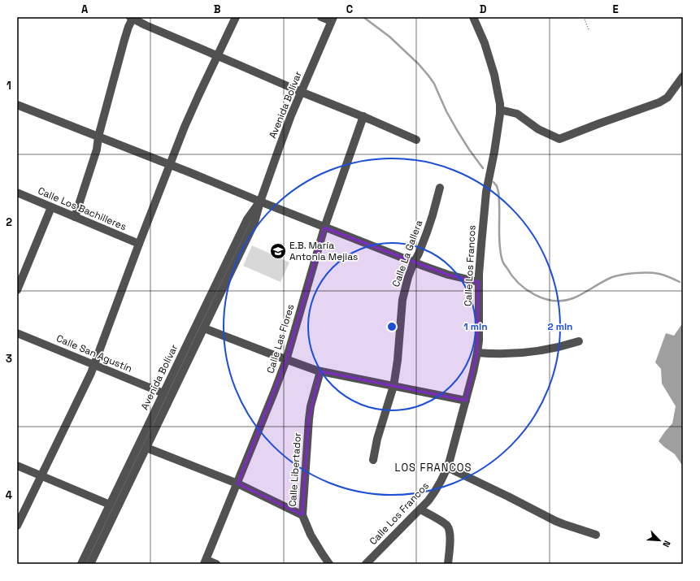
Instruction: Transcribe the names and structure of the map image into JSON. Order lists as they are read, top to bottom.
{
  "streets": {
    "street": [
      "Avenida Bolívar",
      "Calle Los Bachilleres",
      "Calle La Gallera",
      "Calle Los Francos",
      "Calle Las Flores",
      "Calle San Agustín",
      "Calle Libertador"
    ]
  },
  "crossings": [
    ["Avenida Bolívar", "Calle San Agustín"]
  ],
  "districts": ["LOS FRANCOS"],
  "places": {
    "school or university": ["E.B. María Antonia Mejias"]
  },
  "north": "bottom right",
  "grid": {
    "columns": [
      "A",
      "B",
      "C",
      "D",
      "E"
    ],
    "rows": [
      "1",
      "2",
      "3",
      "4"
    ]
  },
  "rings": ["1 min", "2 min"]
}
